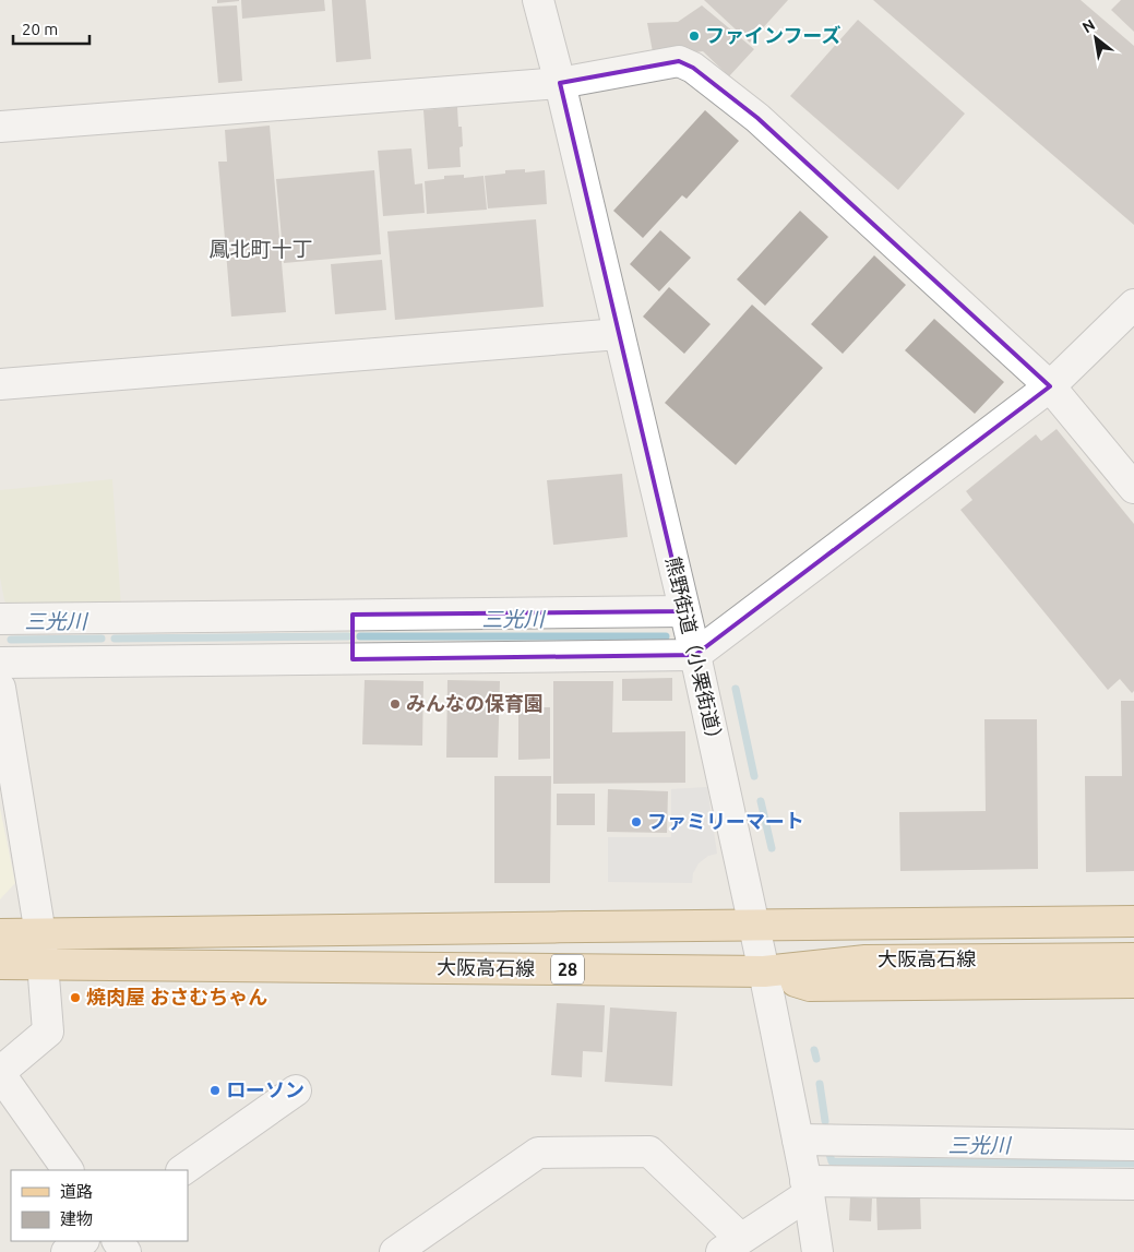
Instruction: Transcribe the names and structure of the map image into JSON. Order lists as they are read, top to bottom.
{
  "streets": {
    "main road": ["大阪高石線", "28"],
    "street": ["熊野街道（小栗街道）"]
  },
  "crossings": [
    ["熊野街道（小栗街道）", "大阪高石線"]
  ],
  "districts": ["鳳北町十丁"],
  "water": ["三光川"],
  "places": [
    "ファインフーズ",
    "みんなの保育園",
    "ファミリーマート",
    "焼肉屋 おさむちゃん",
    "ローソン"
  ],
  "legend": ["道路", "建物"],
  "scale_bar": "20 m",
  "north": "top left"
}
